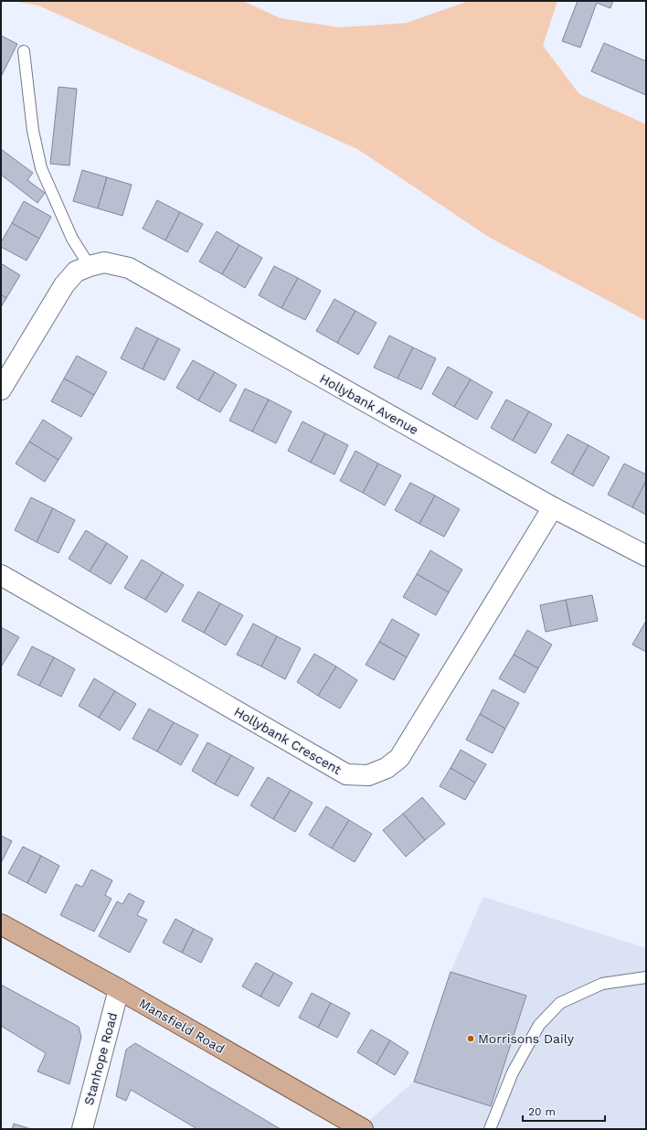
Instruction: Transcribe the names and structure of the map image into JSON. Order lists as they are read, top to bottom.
{
  "streets": {
    "main road": ["Mansfield Road"],
    "street": ["Hollybank Avenue", "Hollybank Crescent", "Stanhope Road"]
  },
  "crossings": [
    ["Hollybank Avenue", "Hollybank Crescent"],
    ["Mansfield Road", "Stanhope Road"]
  ],
  "places": ["Morrisons Daily"],
  "scale_bar": "20 m"
}
